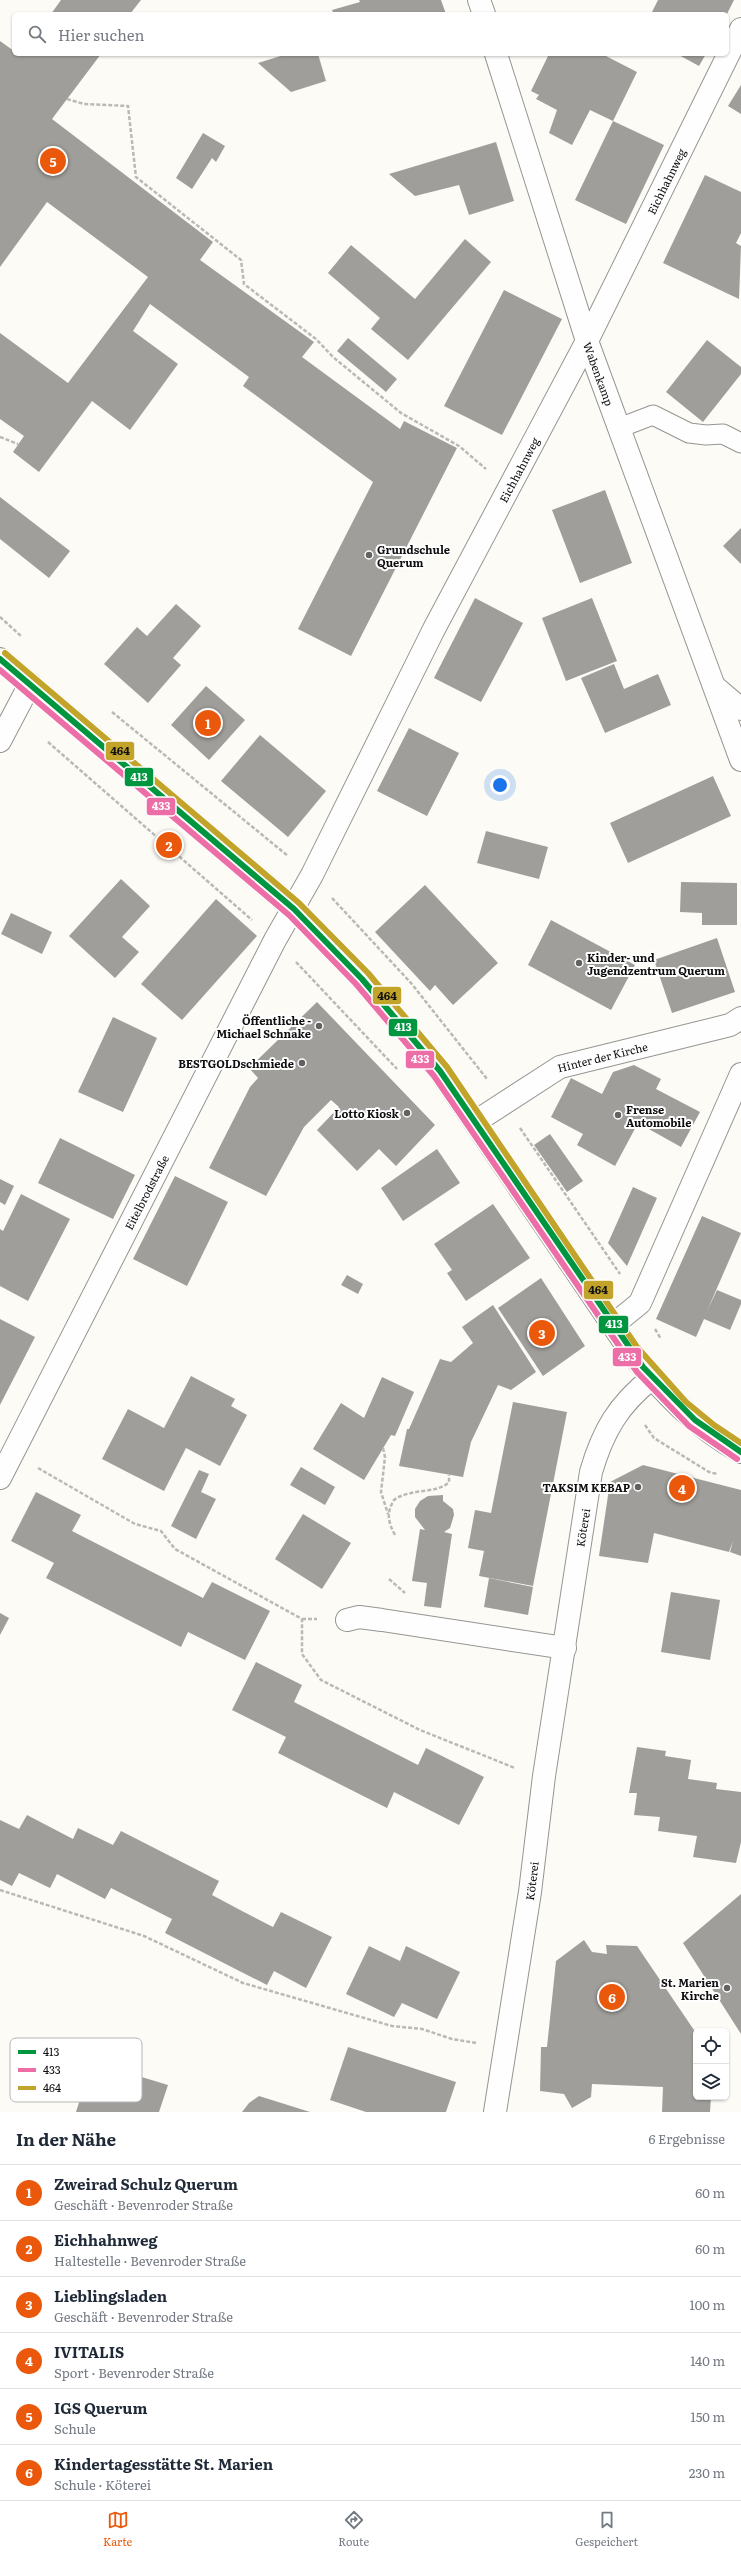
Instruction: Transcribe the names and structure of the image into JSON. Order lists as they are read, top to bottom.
{
  "streets": {
    "street": [
      "Eichhahnweg",
      "Wabenkamp",
      "Hinter der Kirche",
      "Eitelbrodstraße",
      "Köterei"
    ]
  },
  "crossings": [
    ["Eichhahnweg", "Wabenkamp"],
    ["Eichhahnweg", "Eitelbrodstraße"]
  ],
  "places": [
    "Grundschule Querum",
    "Kinder- und Jugendzentrum Querum",
    "Öffentliche - Michael Schnake",
    "BESTGOLDschmiede",
    "Lotto Kiosk",
    "Frense Automobile",
    "TAKSIM KEBAP",
    "St. Marien Kirche"
  ],
  "lines": ["transit line 464", "transit line 413", "transit line 433"],
  "legend": ["413", "433", "464"],
  "page": {
    "search": "Hier suchen",
    "pins": [
      "5",
      "1",
      "2",
      "3",
      "4",
      "6"
    ],
    "heading": ["In der Nähe", "6 Ergebnisse"],
    "list": [
      {
        "mark": "1",
        "name": "Zweirad Schulz Querum",
        "note": "Geschäft · Bevenroder Straße",
        "value": "60 m"
      },
      {
        "mark": "2",
        "name": "Eichhahnweg",
        "note": "Haltestelle · Bevenroder Straße",
        "value": "60 m"
      },
      {
        "mark": "3",
        "name": "Lieblingsladen",
        "note": "Geschäft · Bevenroder Straße",
        "value": "100 m"
      },
      {
        "mark": "4",
        "name": "IVITALIS",
        "note": "Sport · Bevenroder Straße",
        "value": "140 m"
      },
      {
        "mark": "5",
        "name": "IGS Querum",
        "note": "Schule",
        "value": "150 m"
      },
      {
        "mark": "6",
        "name": "Kindertagesstätte St. Marien",
        "note": "Schule · Köterei",
        "value": "230 m"
      }
    ],
    "nav": ["Karte", "Route", "Gespeichert"]
  }
}
